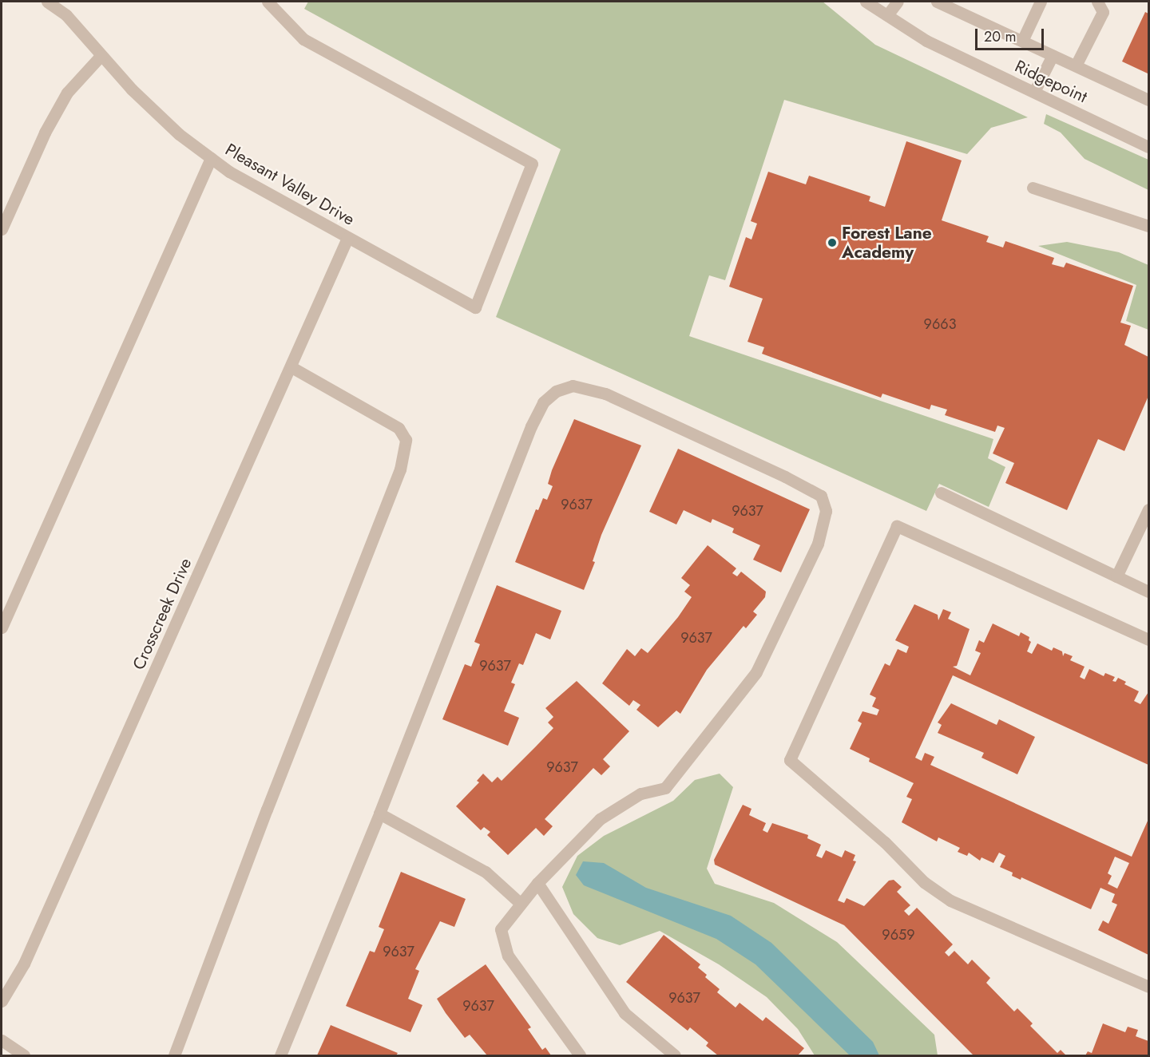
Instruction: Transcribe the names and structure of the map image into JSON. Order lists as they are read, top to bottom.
{
  "streets": {
    "street": ["Ridgepoint", "Pleasant Valley Drive", "Crosscreek Drive"]
  },
  "crossings": [
    ["Pleasant Valley Drive", "Crosscreek Drive"]
  ],
  "places": ["Forest Lane Academy"],
  "house_numbers": [
    "9663",
    "9637",
    "9637",
    "9637",
    "9637",
    "9637",
    "9659",
    "9637",
    "9637",
    "9637"
  ],
  "scale_bar": "20 m"
}
